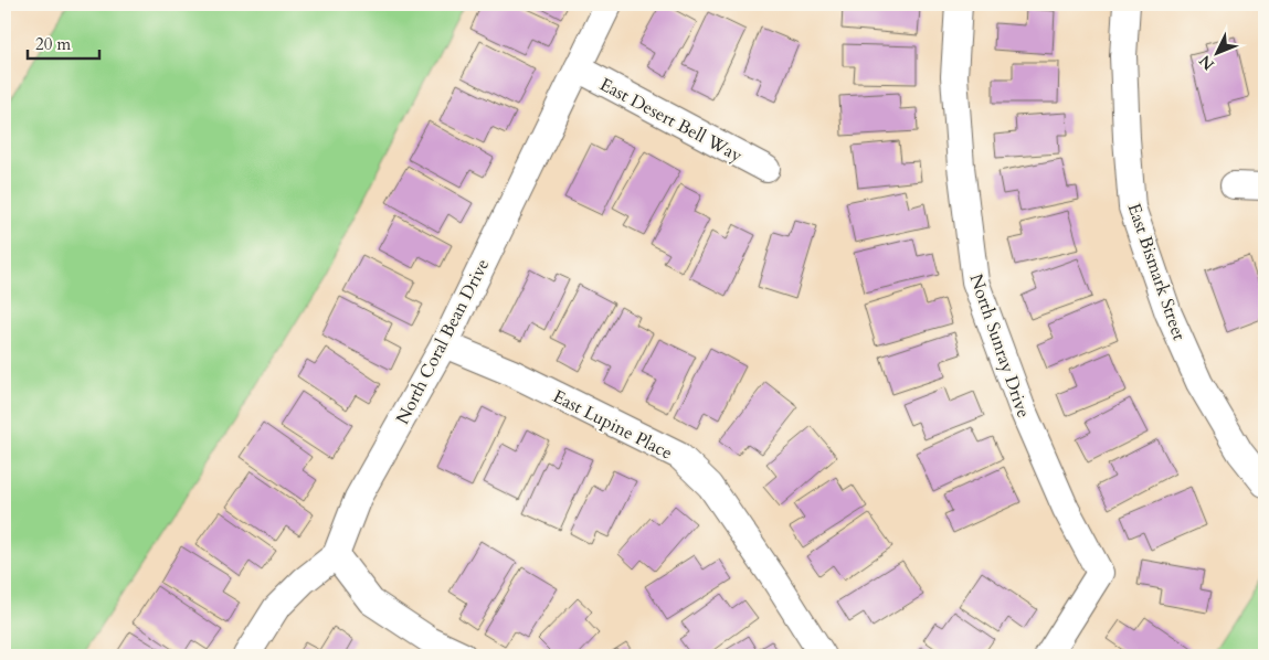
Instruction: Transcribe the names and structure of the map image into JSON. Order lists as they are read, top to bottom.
{
  "streets": {
    "street": [
      "East Desert Bell Way",
      "East Bismark Street",
      "North Coral Bean Drive",
      "North Sunray Drive",
      "East Lupine Place"
    ]
  },
  "crossings": [
    ["East Desert Bell Way", "North Coral Bean Drive"],
    ["North Coral Bean Drive", "East Lupine Place"]
  ],
  "scale_bar": "20 m",
  "north": "bottom left"
}
